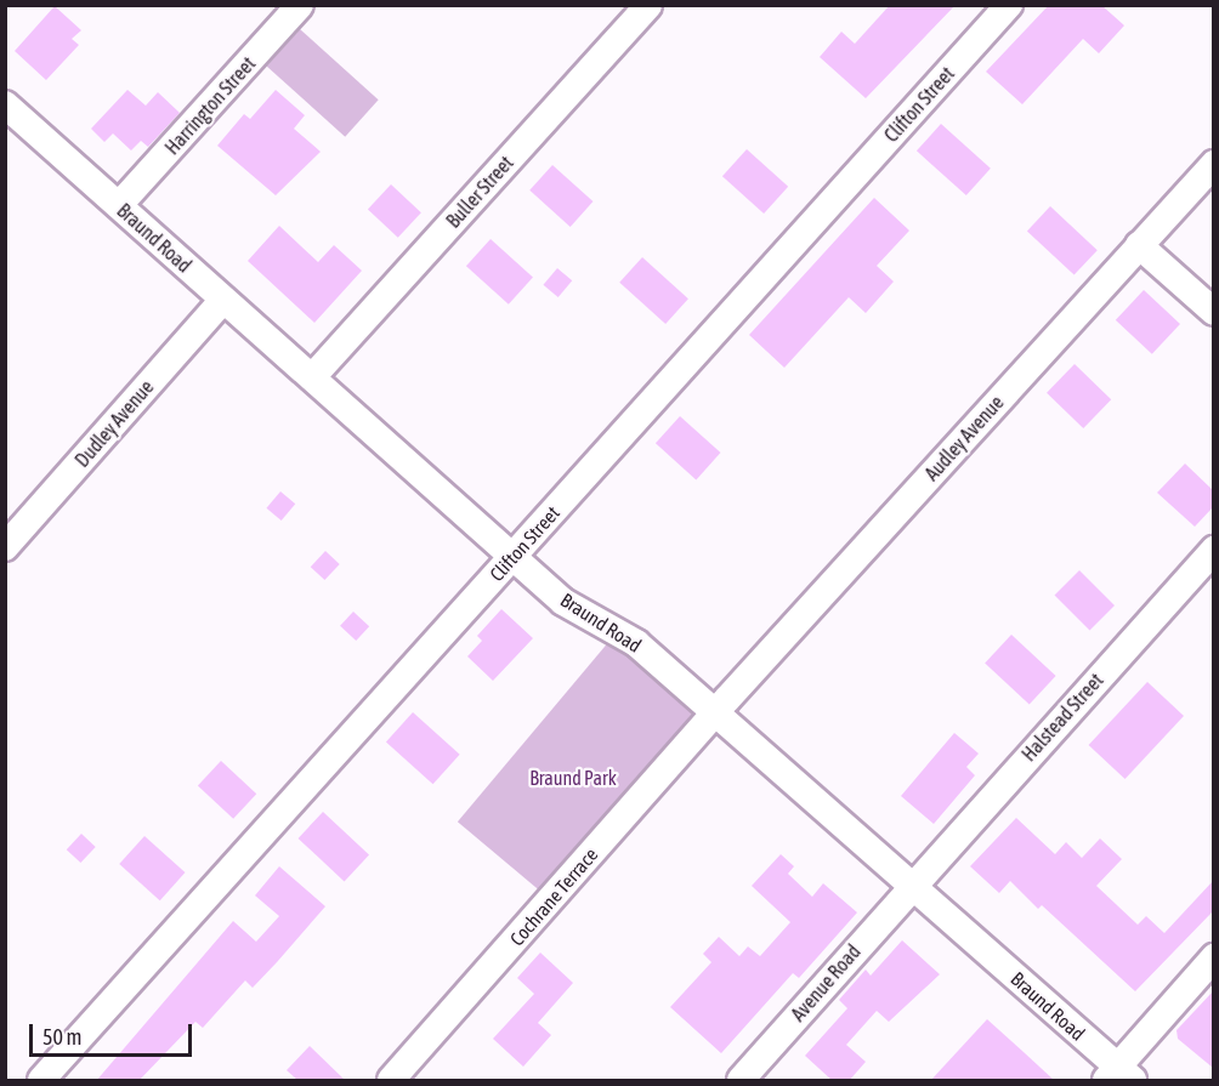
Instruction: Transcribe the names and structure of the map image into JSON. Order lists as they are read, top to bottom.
{
  "streets": {
    "street": [
      "Clifton Street",
      "Harrington Street",
      "Buller Street",
      "Braund Road",
      "Dudley Avenue",
      "Audley Avenue",
      "Halstead Street",
      "Cochrane Terrace",
      "Avenue Road"
    ]
  },
  "crossings": [
    ["Clifton Street", "Braund Road"],
    ["Harrington Street", "Braund Road"],
    ["Buller Street", "Braund Road"],
    ["Braund Road", "Dudley Avenue"],
    ["Braund Road", "Audley Avenue"],
    ["Braund Road", "Halstead Street"],
    ["Braund Road", "Cochrane Terrace"],
    ["Braund Road", "Avenue Road"],
    ["Audley Avenue", "Cochrane Terrace"],
    ["Halstead Street", "Avenue Road"]
  ],
  "parks": ["Braund Park"],
  "scale_bar": "50 m"
}
